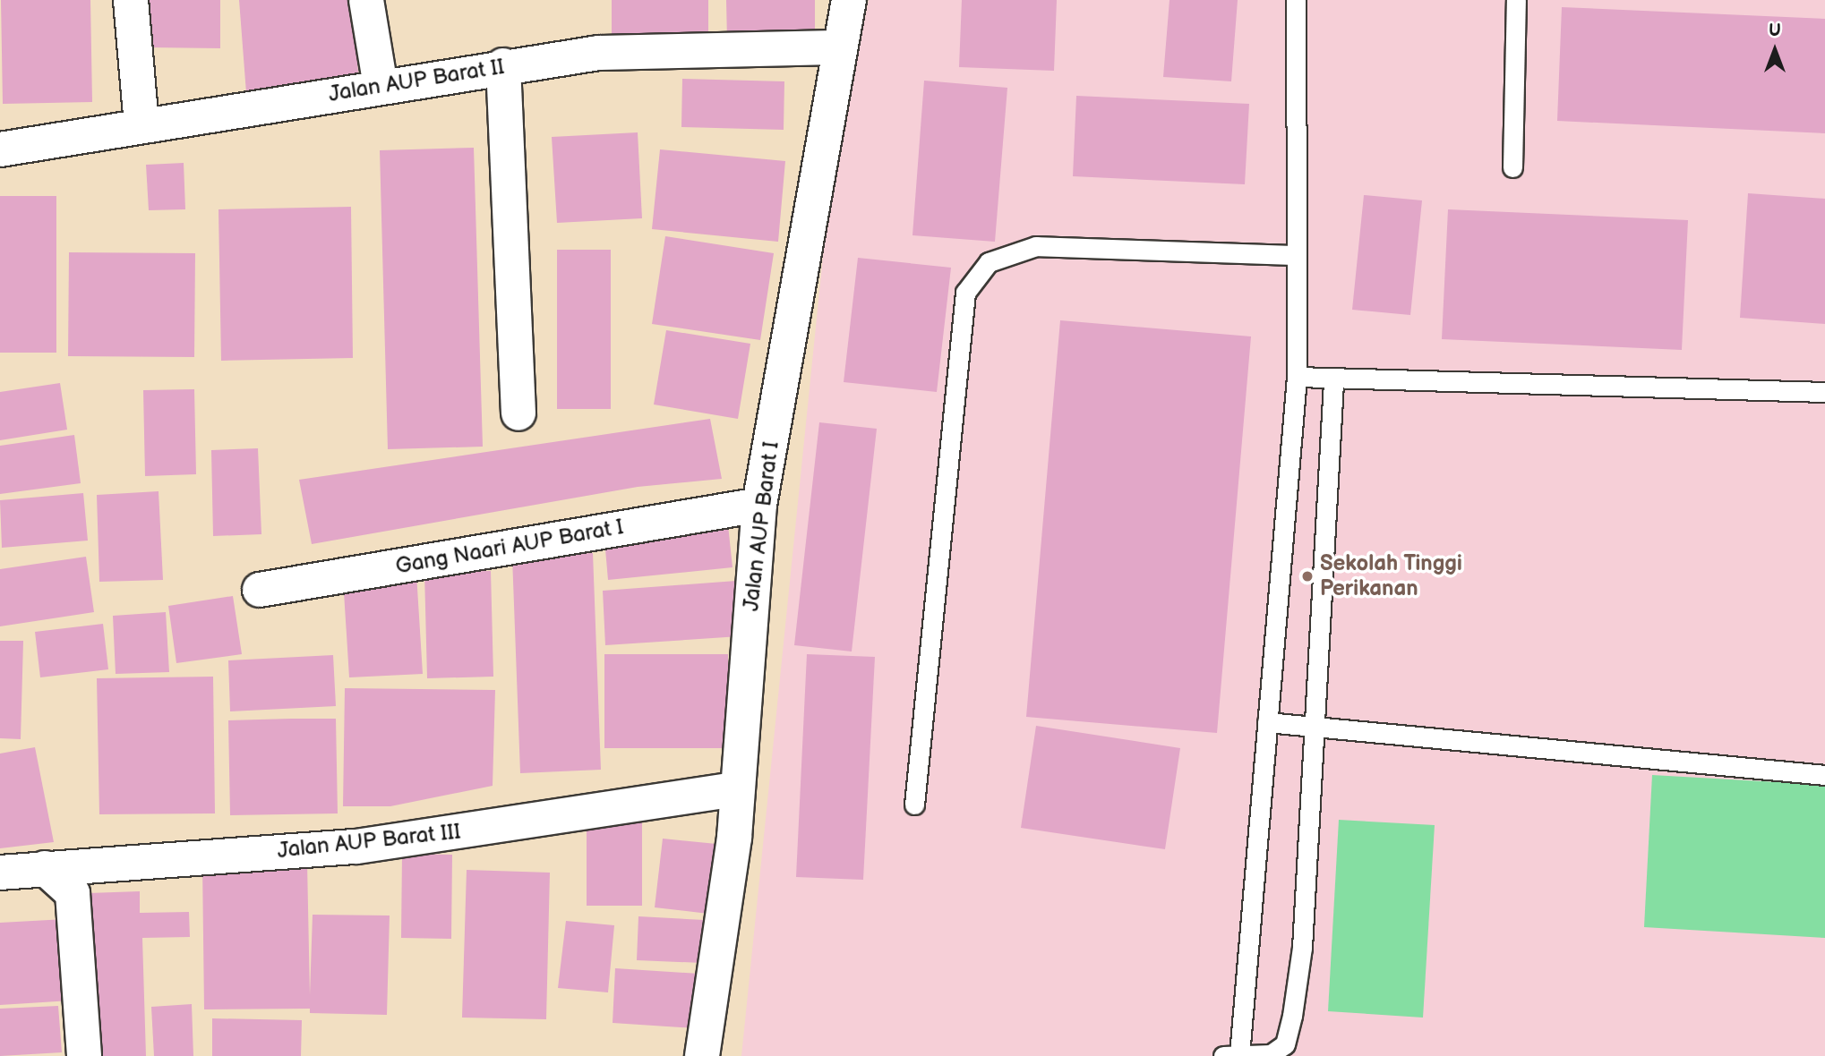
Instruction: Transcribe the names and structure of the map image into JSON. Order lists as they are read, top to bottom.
{
  "streets": {
    "street": [
      "Jalan AUP Barat II",
      "Jalan AUP Barat I",
      "Gang Naari AUP Barat I",
      "Jalan AUP Barat III"
    ]
  },
  "crossings": [
    ["Jalan AUP Barat II", "Jalan AUP Barat I"],
    ["Jalan AUP Barat I", "Gang Naari AUP Barat I"],
    ["Jalan AUP Barat I", "Jalan AUP Barat III"]
  ],
  "places": ["Sekolah Tinggi Perikanan"],
  "north": "top"
}
